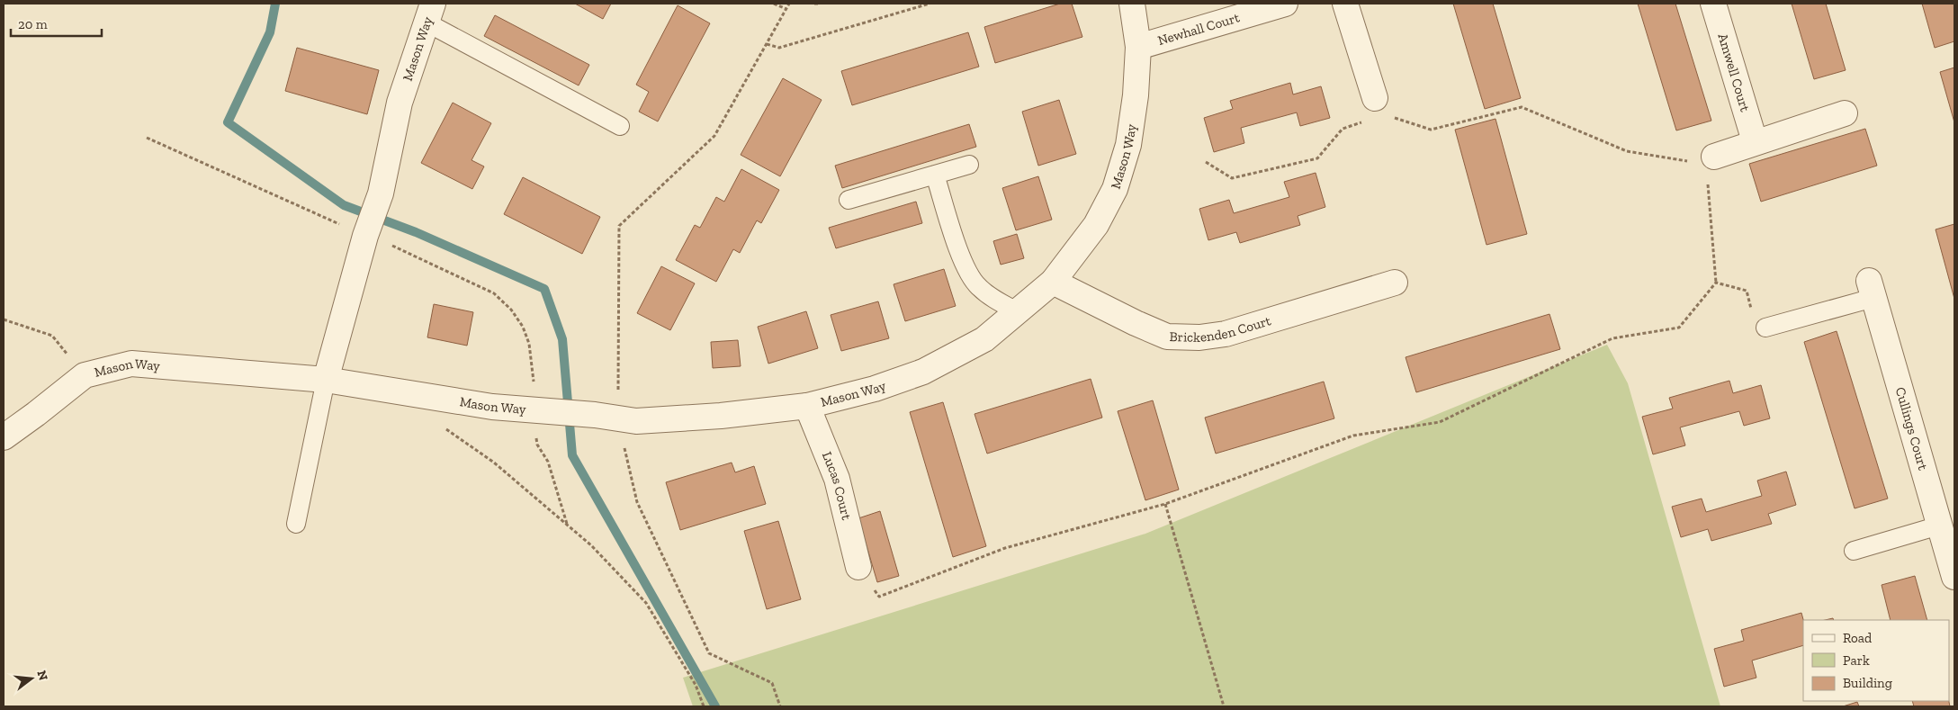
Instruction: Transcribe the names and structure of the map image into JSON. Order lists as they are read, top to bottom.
{
  "streets": {
    "street": [
      "Newhall Court",
      "Mason Way",
      "Amwell Court",
      "Brickenden Court",
      "Cullings Court",
      "Lucas Court"
    ]
  },
  "crossings": [
    ["Newhall Court", "Mason Way"],
    ["Mason Way", "Brickenden Court"],
    ["Mason Way", "Lucas Court"]
  ],
  "legend": ["Road", "Park", "Building"],
  "scale_bar": "20 m",
  "north": "right"
}
